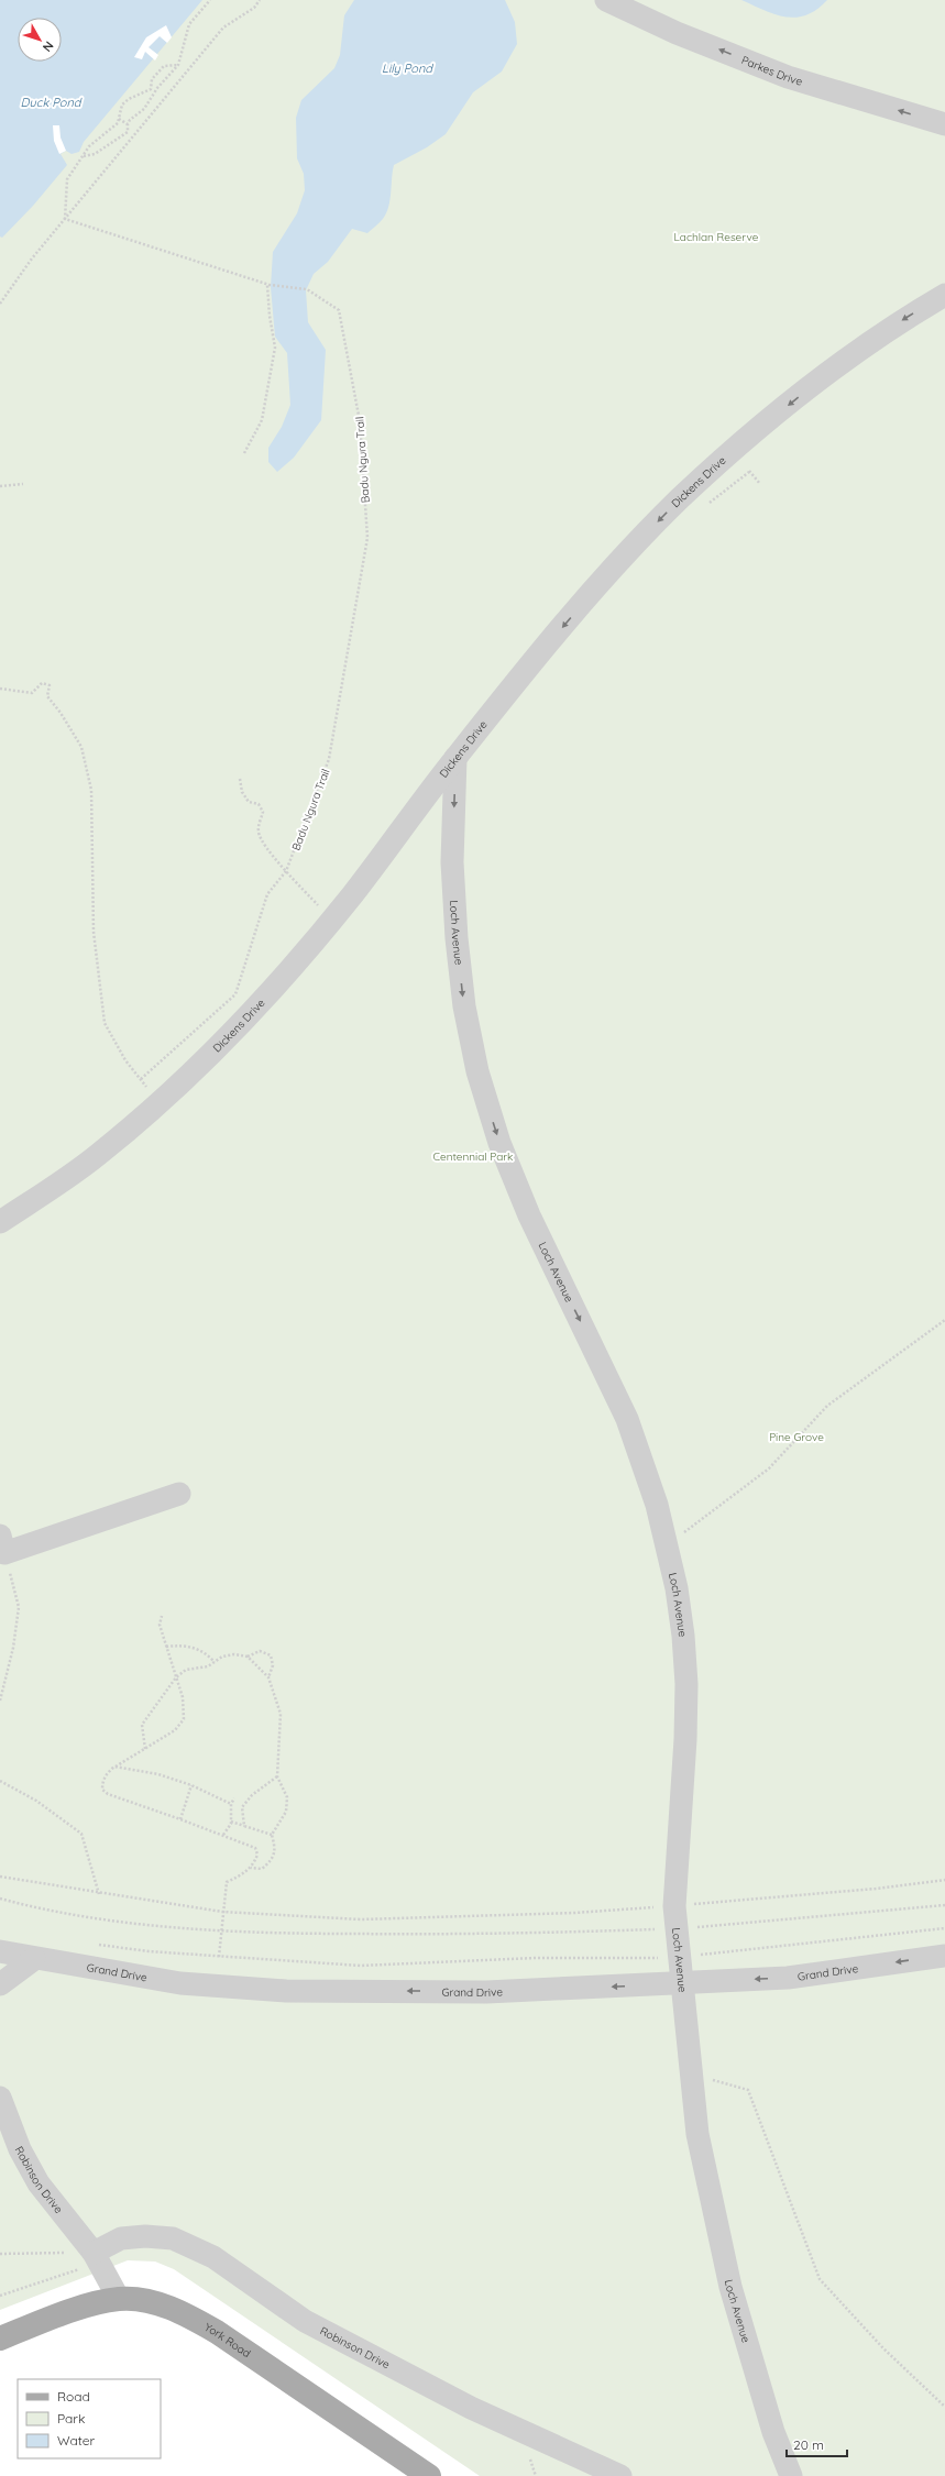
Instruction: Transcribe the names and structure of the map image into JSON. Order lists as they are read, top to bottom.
{
  "streets": {
    "main road": ["York Road"],
    "street": [
      "Parkes Drive",
      "Dickens Drive",
      "Loch Avenue",
      "Grand Drive",
      "Robinson Drive"
    ],
    "path": ["Badu Ngura Trail"]
  },
  "crossings": [
    ["Dickens Drive", "Loch Avenue"],
    ["Loch Avenue", "Grand Drive"],
    ["Robinson Drive", "York Road"]
  ],
  "one_way": [
    "Parkes Drive",
    "Dickens Drive",
    "Loch Avenue",
    "Grand Drive"
  ],
  "water": ["Lily Pond", "Duck Pond"],
  "parks": ["Lachlan Reserve", "Centennial Park", "Pine Grove"],
  "legend": ["Road", "Park", "Water"],
  "scale_bar": "20 m",
  "north": "bottom right"
}
